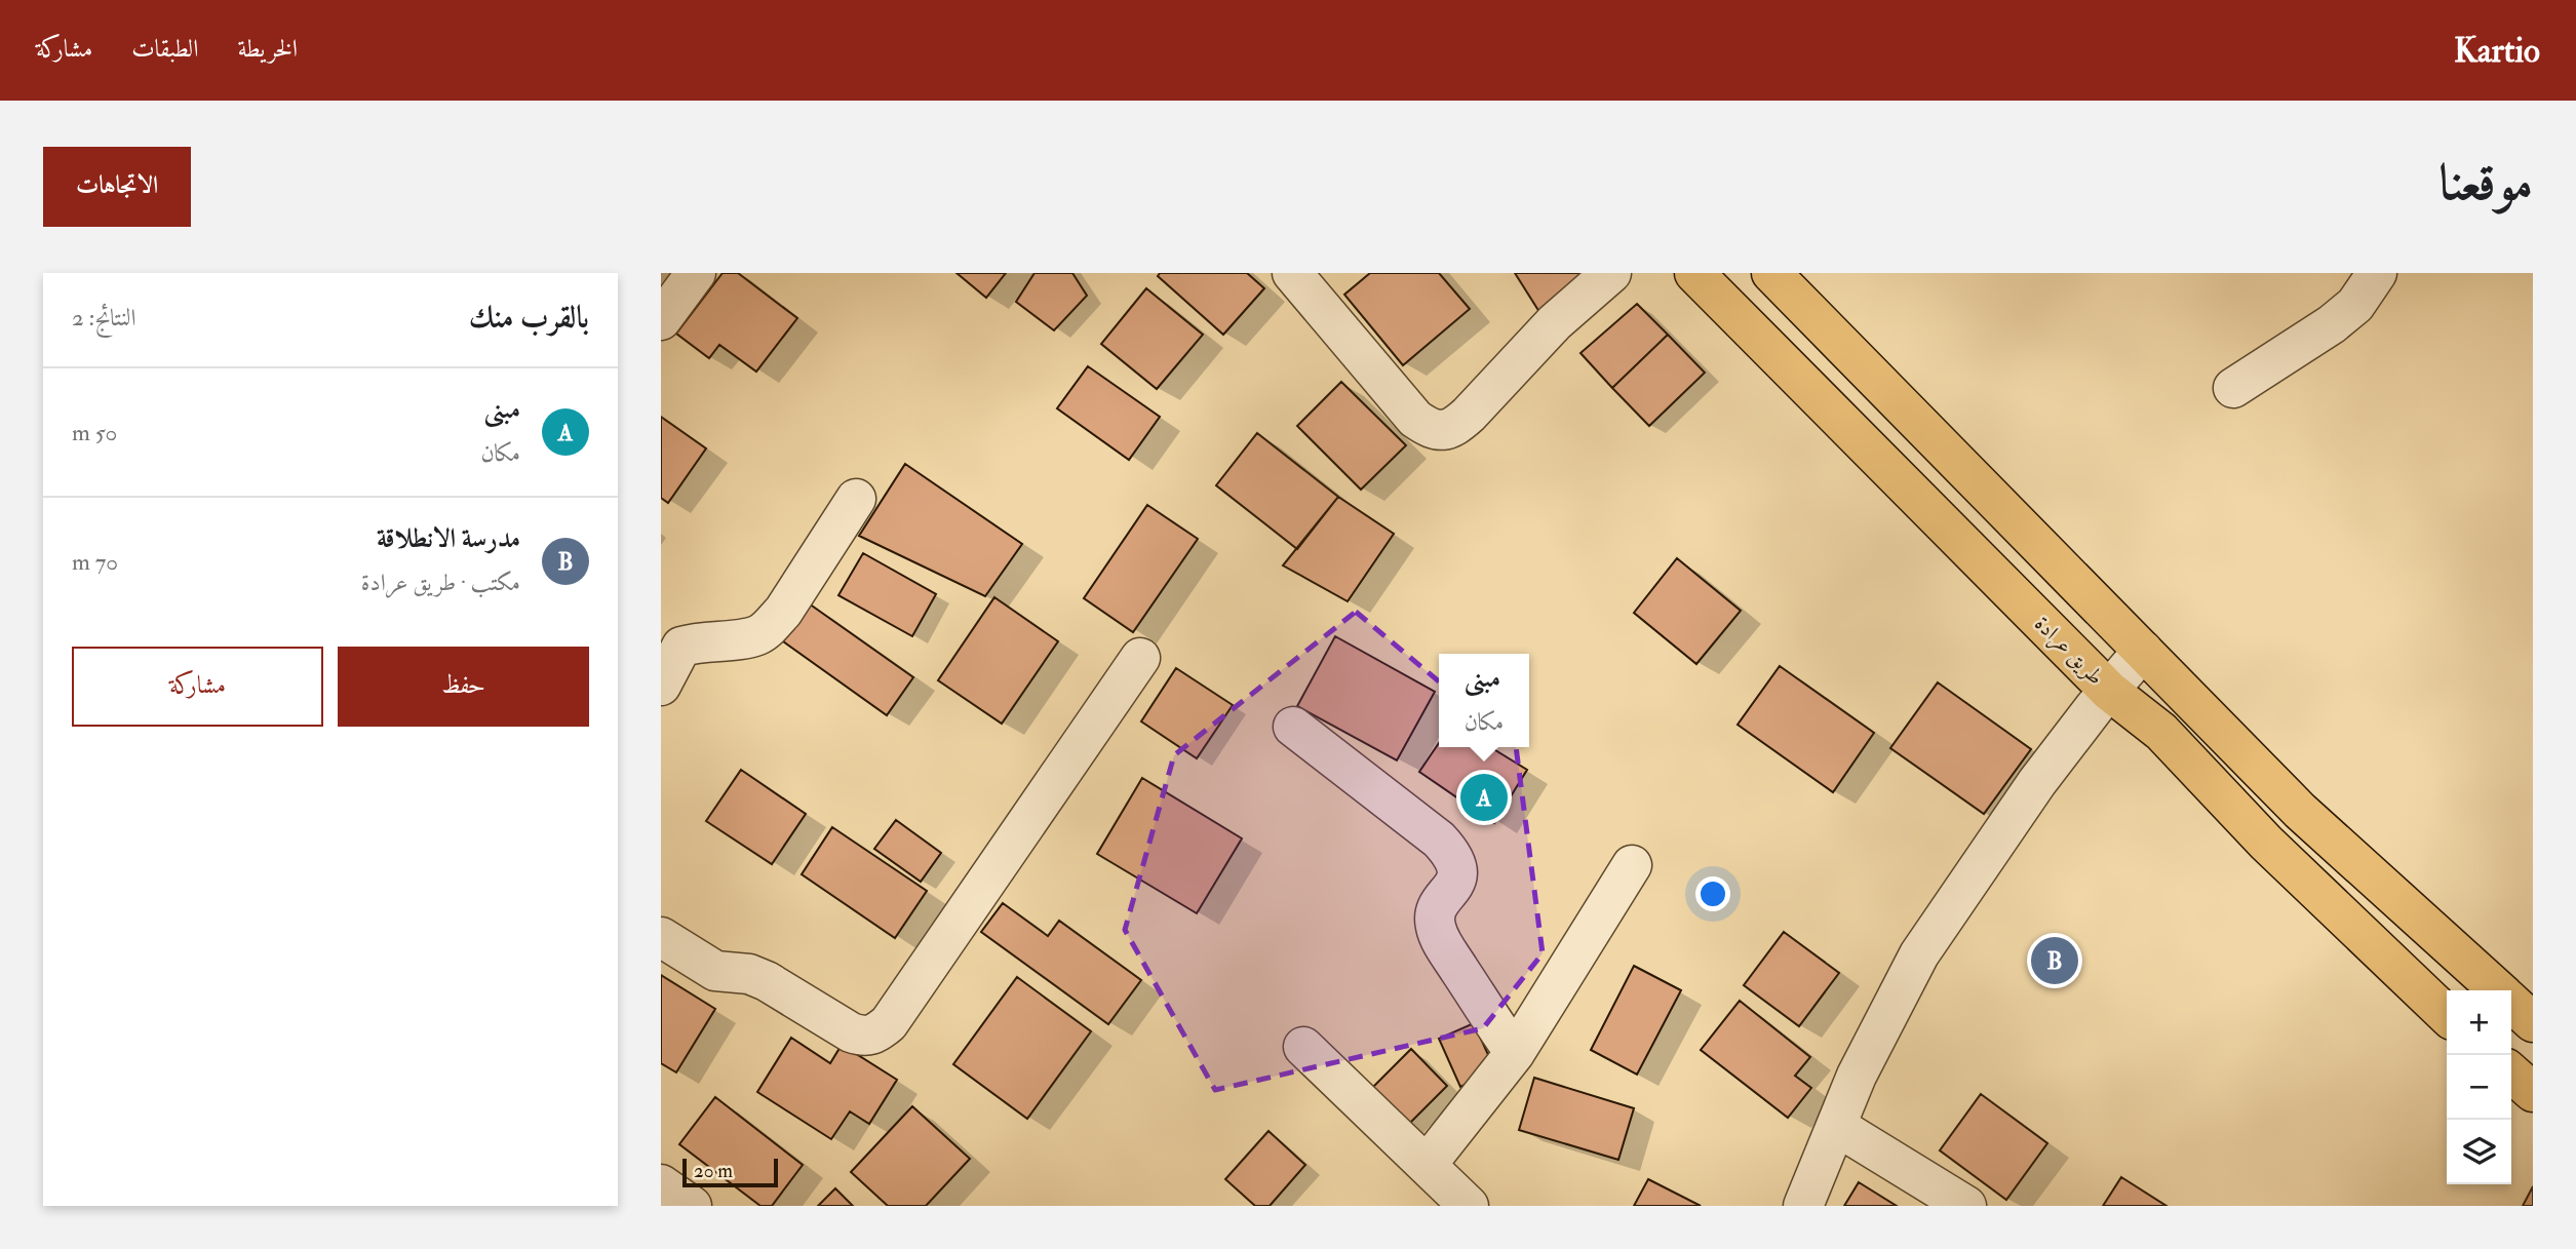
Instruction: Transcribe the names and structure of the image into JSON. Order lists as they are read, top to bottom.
{
  "streets": {
    "main road": ["طريق عرادة"]
  },
  "scale_bar": "20 m",
  "page": {
    "header": "Kartio",
    "nav": ["الخريطة", "الطبقات", "مشاركة"],
    "title": "موقعنا",
    "buttons": [
      "الاتجاهات",
      ["حفظ", "مشاركة"]
    ],
    "heading": ["بالقرب منك", "النتائج: 2"],
    "list": [
      {
        "mark": "A",
        "name": "مبنى",
        "note": "مكان",
        "value": "50 m"
      },
      {
        "mark": "B",
        "name": "مدرسة الانطلاقة",
        "note": "مكتب · طريق عرادة",
        "value": "70 m"
      }
    ],
    "popup": ["مبنى", "مكان"],
    "pins": ["A", "B"],
    "map_buttons": ["+", "−"],
    "scale": "20 m"
  }
}
